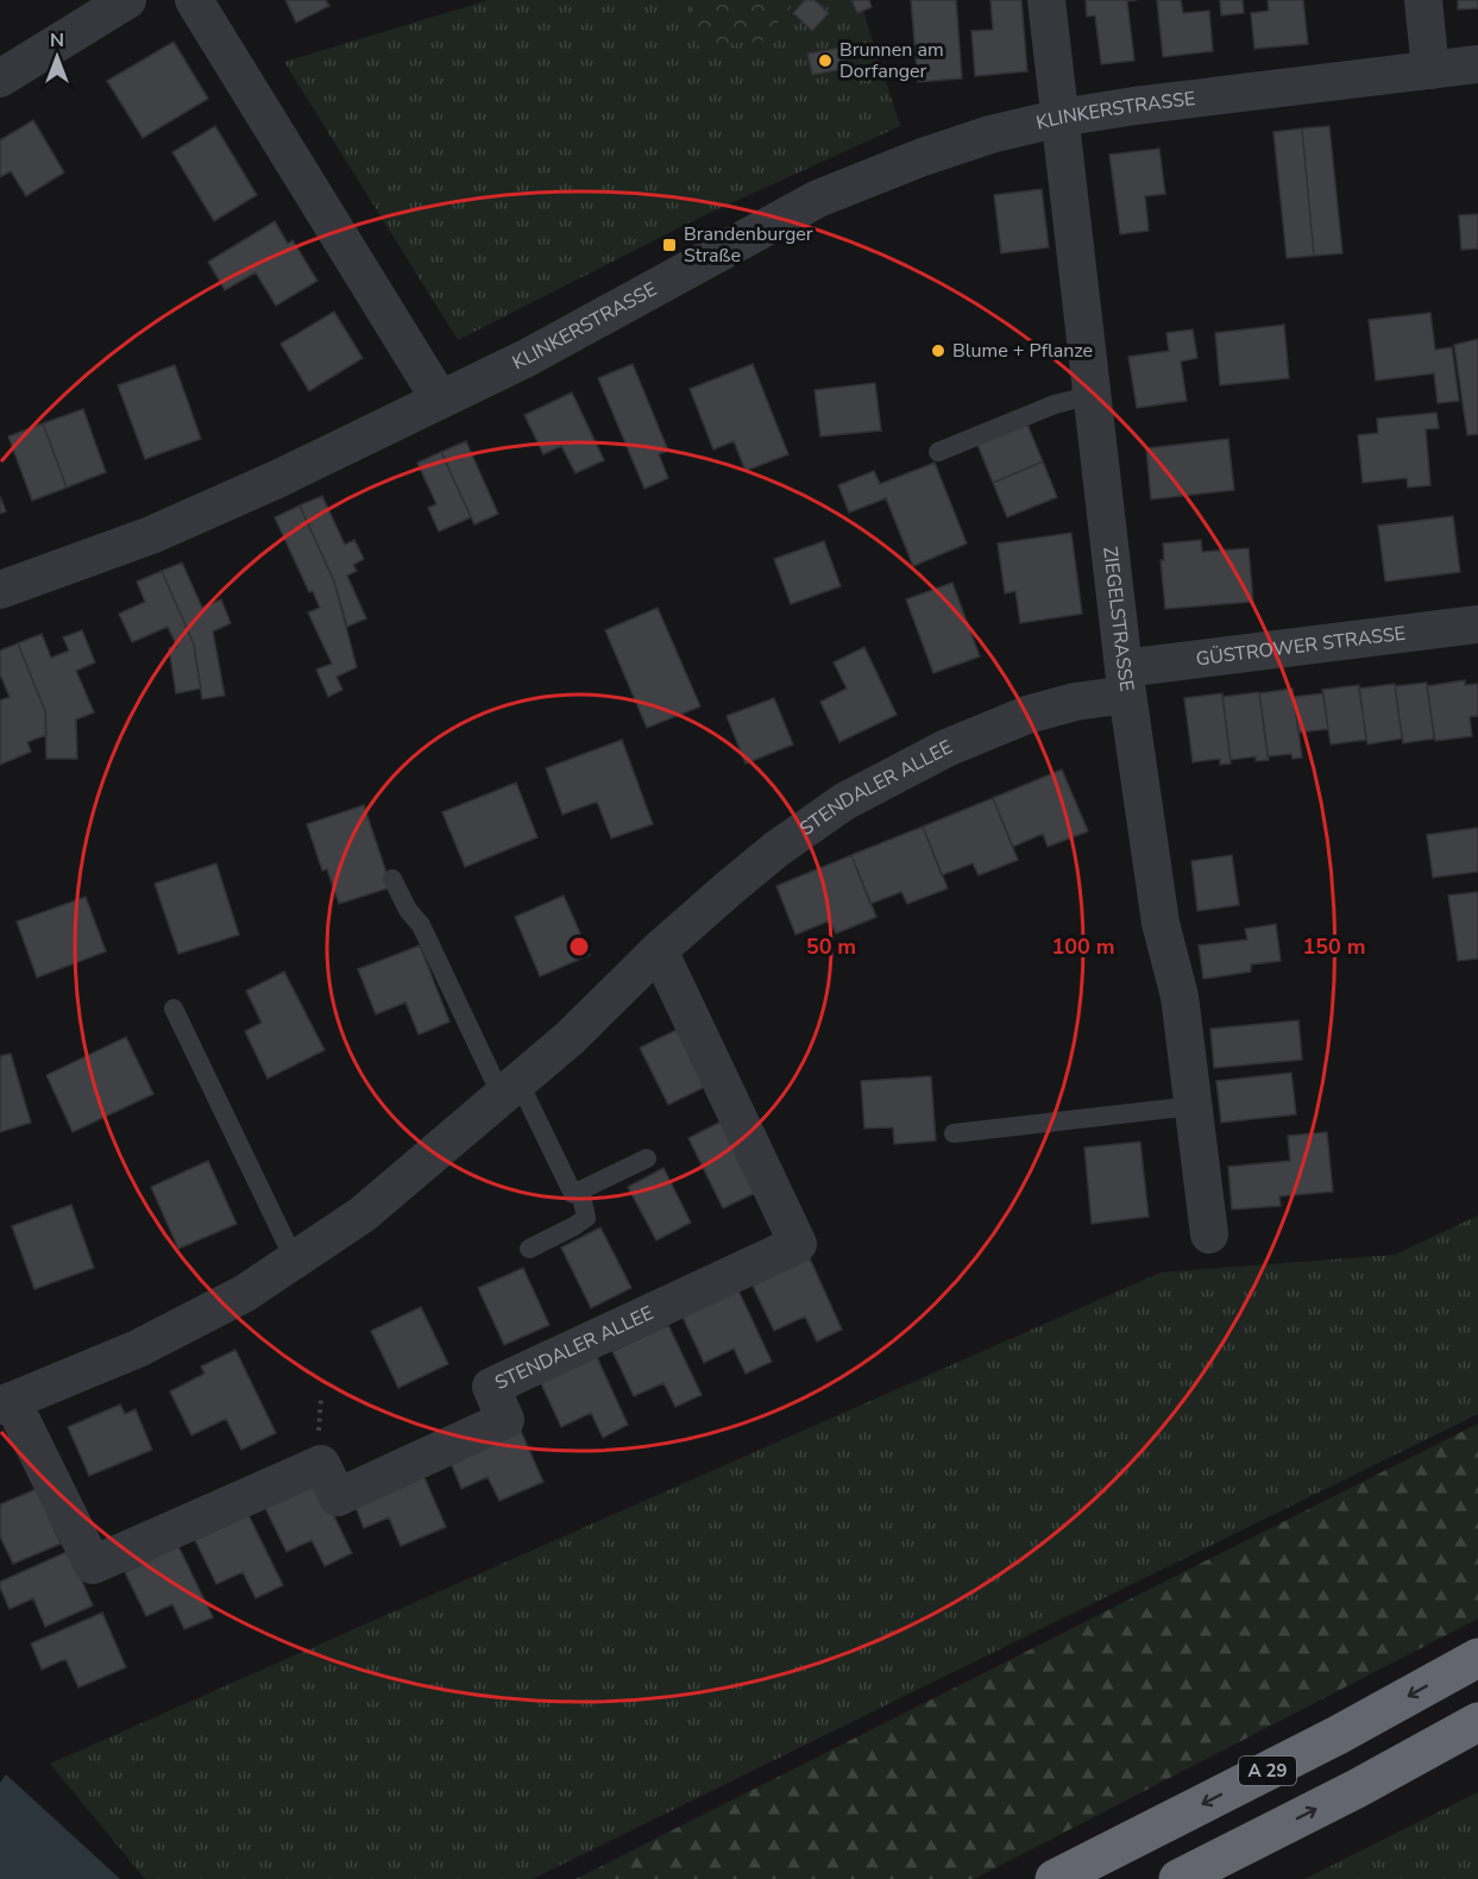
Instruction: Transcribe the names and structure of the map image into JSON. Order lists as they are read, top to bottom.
{
  "streets": {
    "highway": ["A 29"],
    "street": [
      "KLINKERSTRASSE",
      "ZIEGELSTRASSE",
      "GÜSTROWER STRASSE",
      "STENDALER ALLEE"
    ]
  },
  "crossings": [
    ["KLINKERSTRASSE", "ZIEGELSTRASSE"],
    ["ZIEGELSTRASSE", "GÜSTROWER STRASSE"],
    ["ZIEGELSTRASSE", "STENDALER ALLEE"],
    ["GÜSTROWER STRASSE", "STENDALER ALLEE"]
  ],
  "places": {
    "other": ["Brunnen am Dorfanger", "Blume + Pflanze"],
    "transit": ["Brandenburger Straße"]
  },
  "north": "top",
  "rings": ["50 m", "100 m", "150 m"]
}
